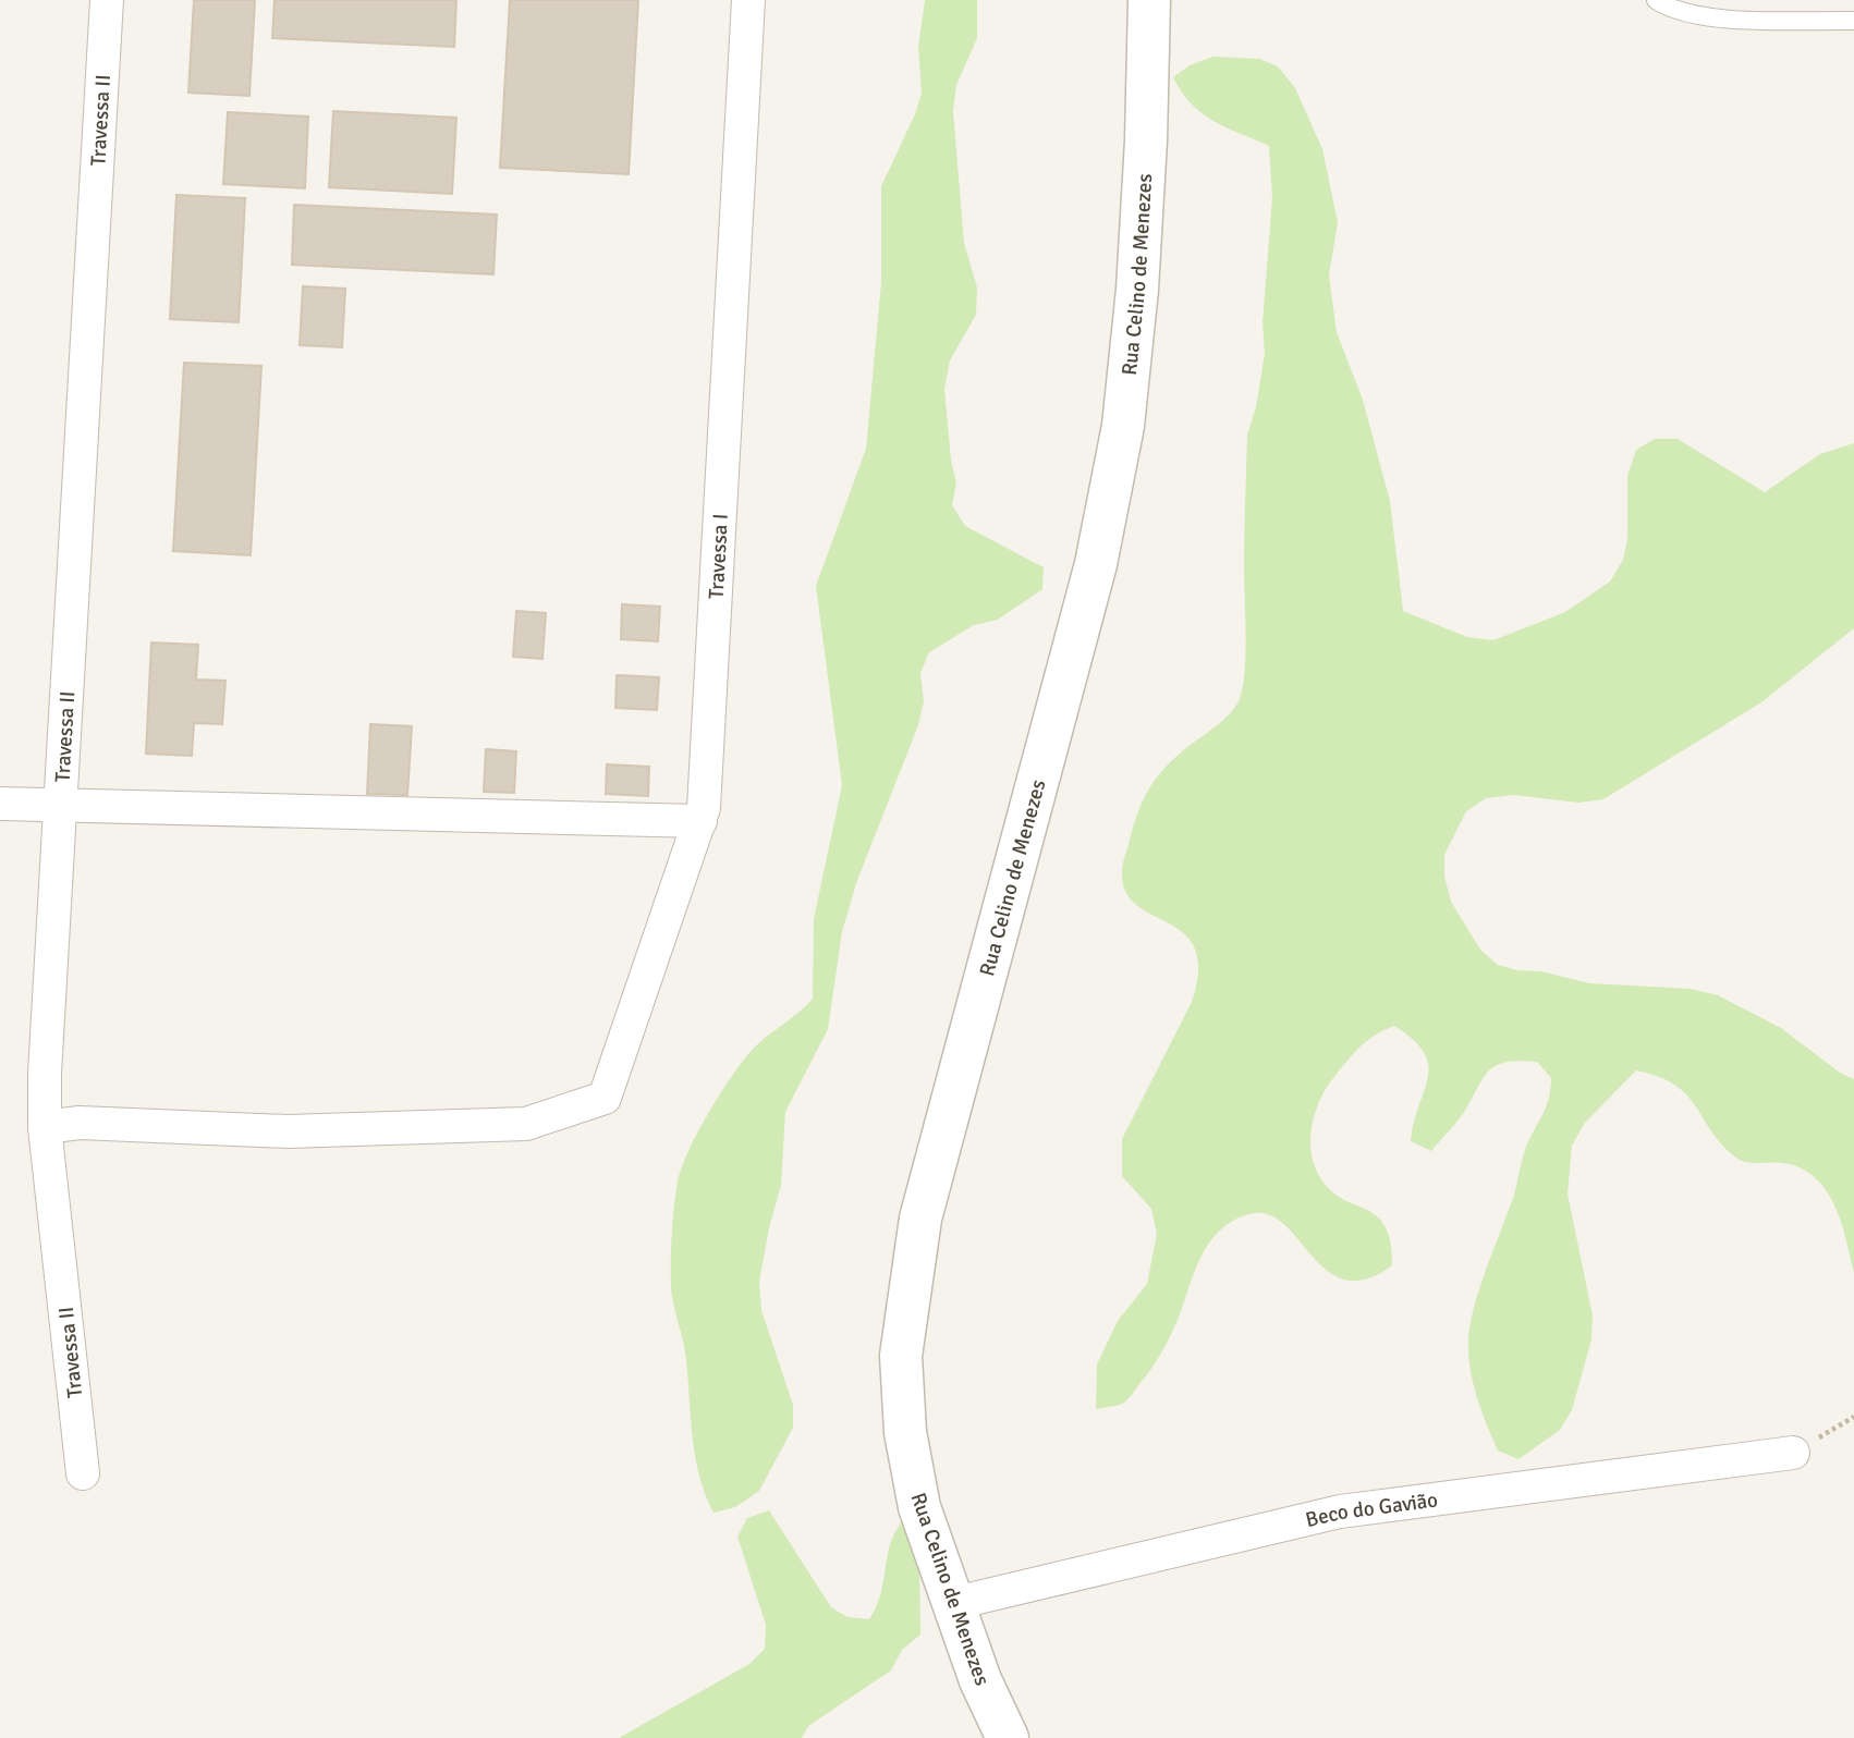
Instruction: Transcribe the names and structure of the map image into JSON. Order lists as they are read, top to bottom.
{
  "streets": {
    "street": [
      "Travessa II",
      "Rua Celino de Menezes",
      "Travessa I",
      "Beco do Gavião"
    ]
  },
  "crossings": [
    ["Travessa II", "Travessa I"],
    ["Rua Celino de Menezes", "Beco do Gavião"]
  ]
}
